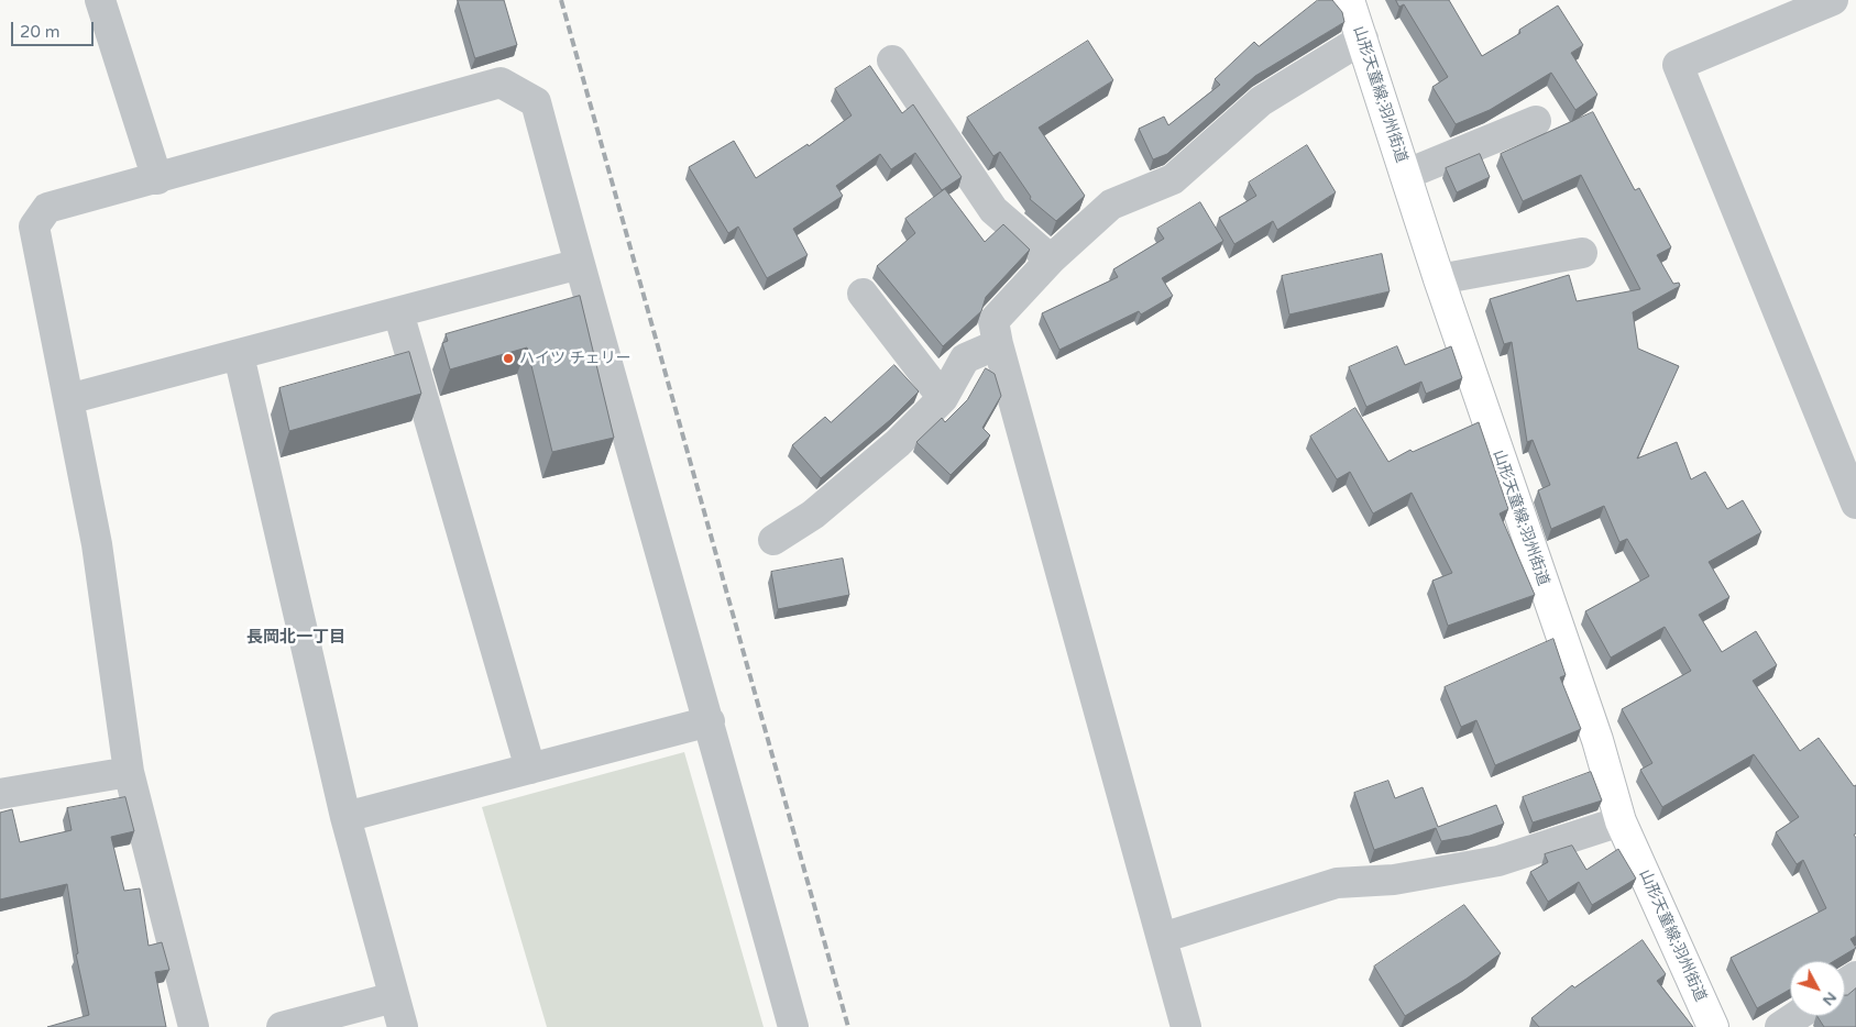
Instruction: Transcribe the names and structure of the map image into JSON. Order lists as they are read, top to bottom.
{
  "streets": {
    "main road": ["山形天童線;羽州街道"]
  },
  "districts": ["長岡北一丁目"],
  "places": ["ハイツ チェリー"],
  "scale_bar": "20 m",
  "north": "bottom right"
}
